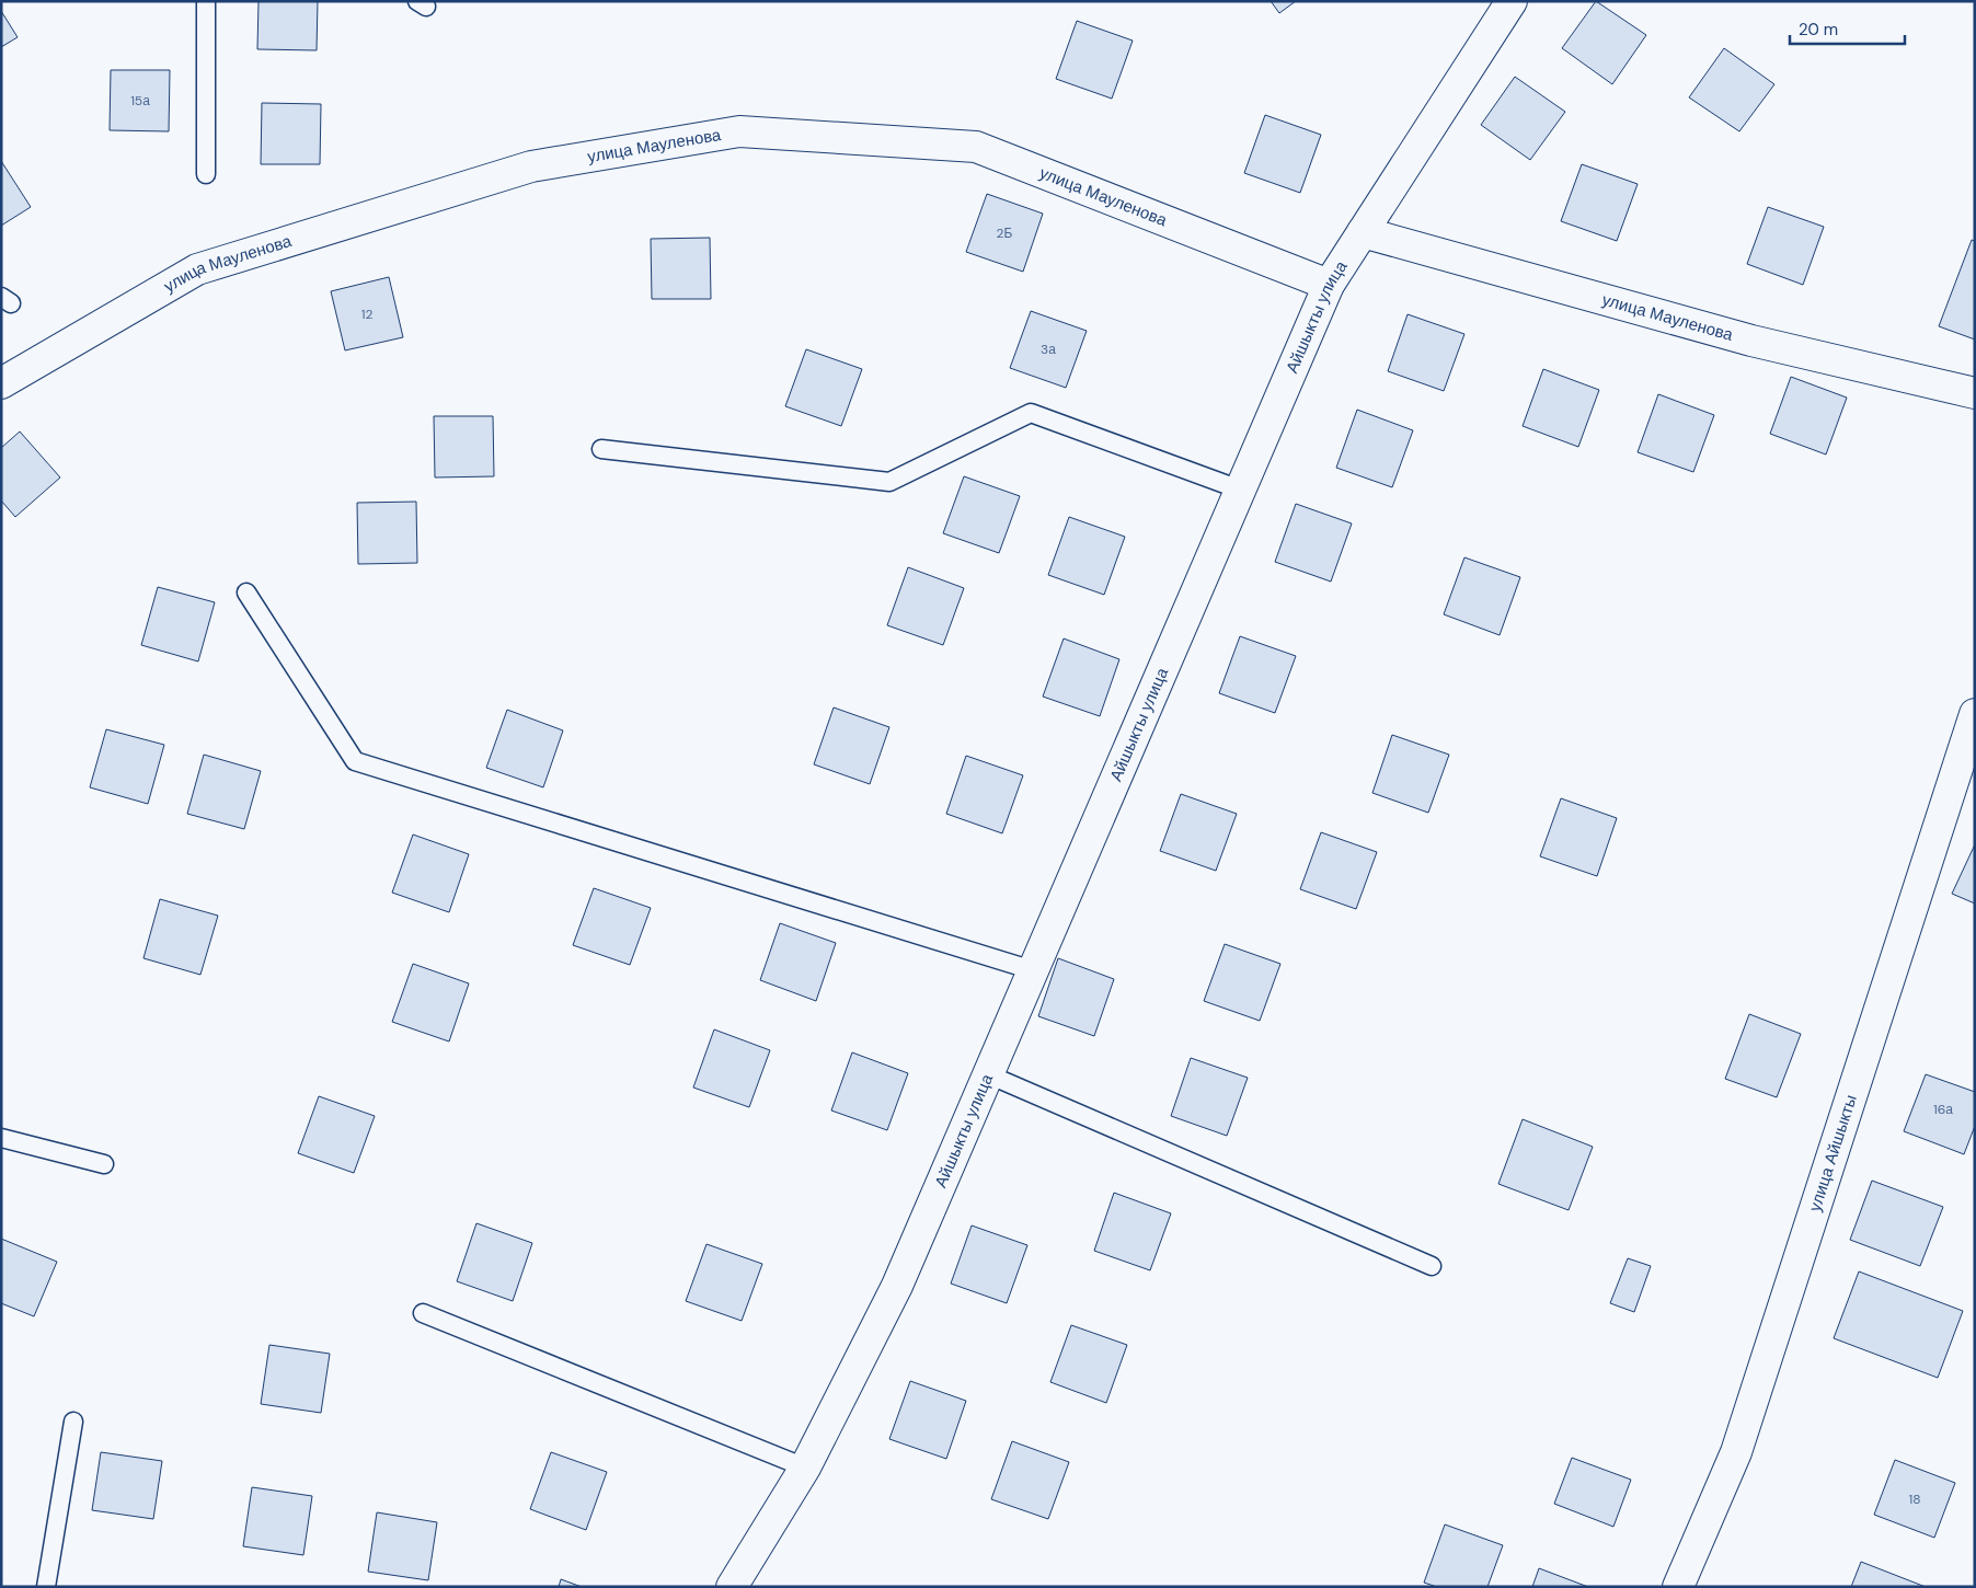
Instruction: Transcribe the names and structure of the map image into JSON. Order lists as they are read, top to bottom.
{
  "streets": {
    "street": ["улица Мауленова", "Айшыкты улица", "улица Айшыкты"]
  },
  "crossings": [
    ["улица Мауленова", "Айшыкты улица"]
  ],
  "house_numbers": [
    "15а",
    "2Б",
    "12",
    "3а",
    "16а",
    "18"
  ],
  "scale_bar": "20 m"
}
